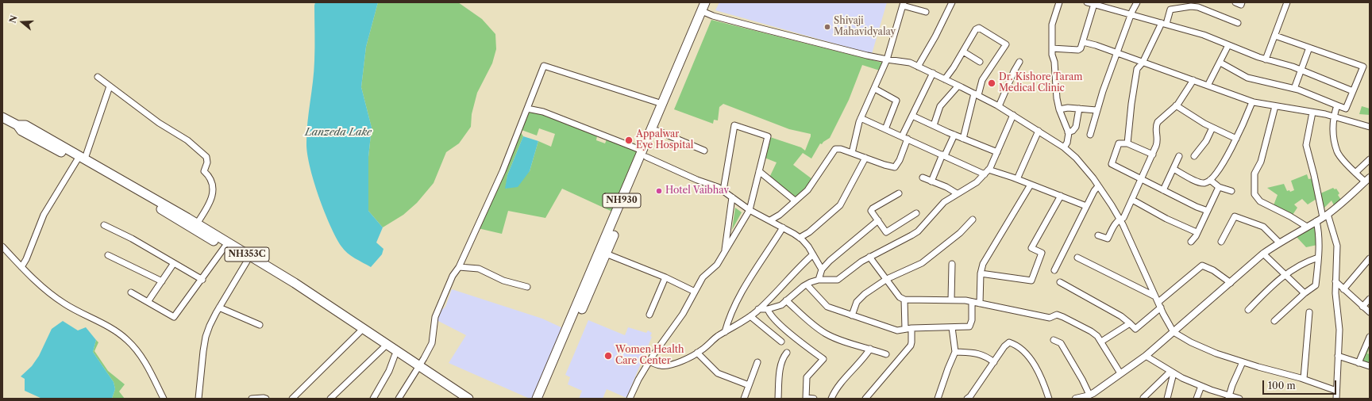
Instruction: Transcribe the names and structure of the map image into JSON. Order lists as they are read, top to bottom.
{
  "streets": {
    "highway": ["NH930", "NH353C"]
  },
  "water": ["Lanzeda Lake"],
  "places": [
    "Shivaji Mahavidyalay",
    "Dr. Kishore Taram Medical Clinic",
    "Appalwar Eye Hospital",
    "Hotel Vaibhav",
    "Women Health Care Center"
  ],
  "scale_bar": "100 m",
  "north": "left"
}
